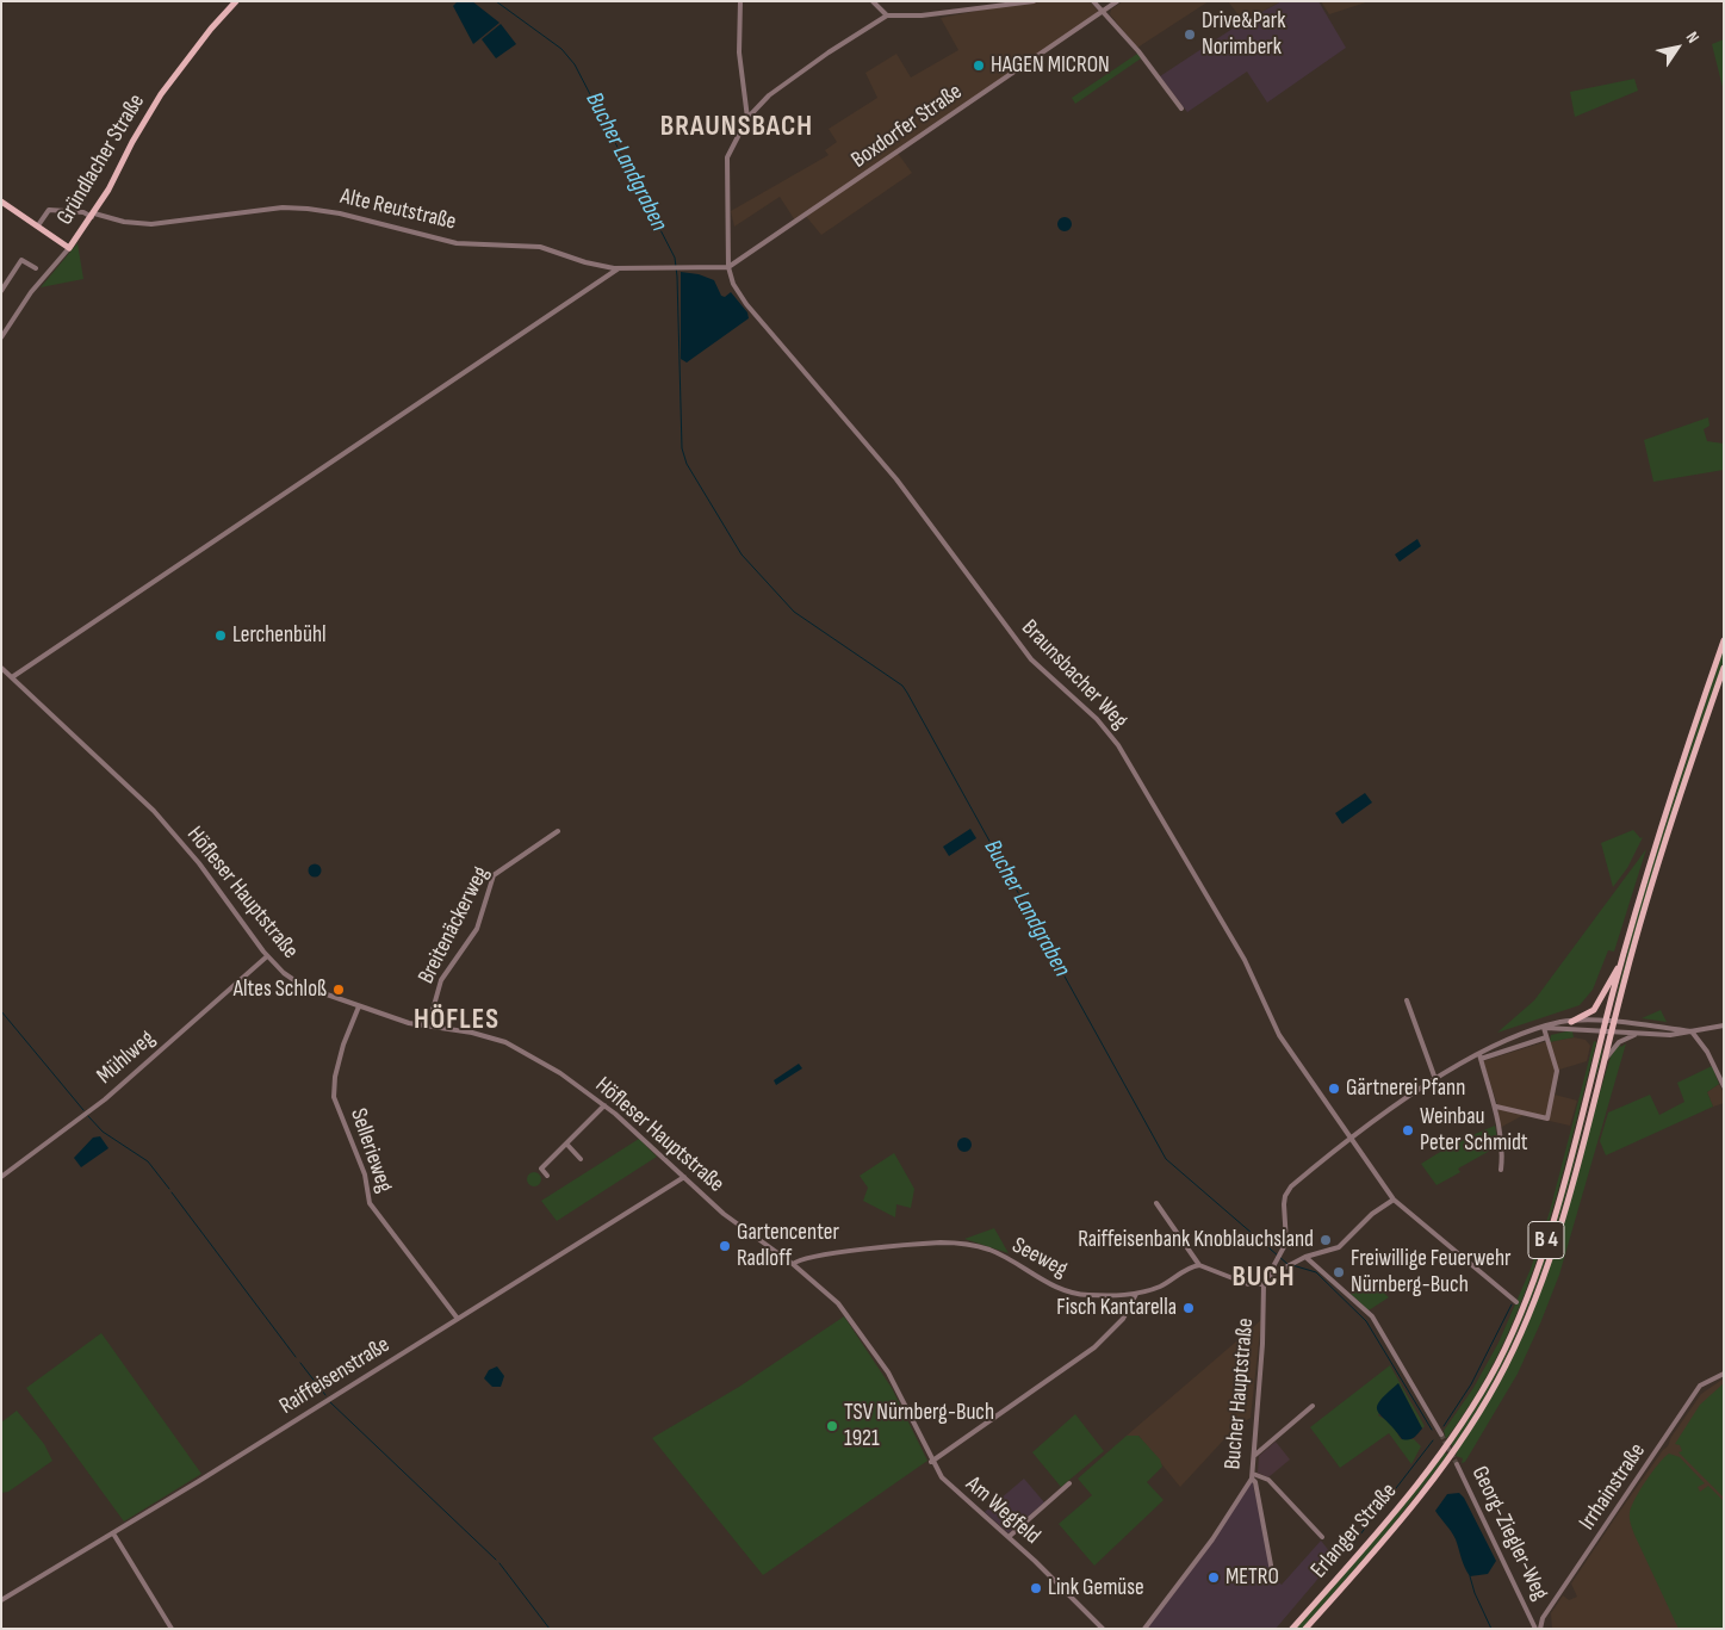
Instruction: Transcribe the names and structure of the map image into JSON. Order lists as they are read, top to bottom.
{
  "streets": {
    "main road": ["Gründlacher Straße", "B 4", "Erlanger Straße"],
    "street": [
      "Boxdorfer Straße",
      "Alte Reutstraße",
      "Braunsbacher Weg",
      "Höfleser Hauptstraße",
      "Breitenäckerweg",
      "Mühlweg",
      "Sellerieweg",
      "Seeweg",
      "Raiffeisenstraße",
      "Bucher Hauptstraße",
      "Irrhainstraße",
      "Am Wegfeld",
      "Georg-Ziegler-Weg"
    ]
  },
  "crossings": [
    ["Boxdorfer Straße", "Alte Reutstraße"],
    ["Boxdorfer Straße", "Braunsbacher Weg"],
    ["Gründlacher Straße", "Alte Reutstraße"],
    ["Alte Reutstraße", "Braunsbacher Weg"],
    ["Braunsbacher Weg", "Bucher Hauptstraße"],
    ["Höfleser Hauptstraße", "Breitenäckerweg"],
    ["Höfleser Hauptstraße", "Mühlweg"],
    ["Höfleser Hauptstraße", "Sellerieweg"],
    ["Höfleser Hauptstraße", "Seeweg"],
    ["Höfleser Hauptstraße", "Raiffeisenstraße"],
    ["Höfleser Hauptstraße", "Am Wegfeld"],
    ["Sellerieweg", "Raiffeisenstraße"],
    ["B 4", "Bucher Hauptstraße"],
    ["B 4", "Erlanger Straße"],
    ["Seeweg", "Am Wegfeld"],
    ["Bucher Hauptstraße", "Erlanger Straße"],
    ["Irrhainstraße", "Georg-Ziegler-Weg"]
  ],
  "districts": ["BRAUNSBACH", "HÖFLES", "BUCH"],
  "water": ["Bucher Landgraben"],
  "places": [
    "Drive&Park Norimberk",
    "HAGEN MICRON",
    "Lerchenbühl",
    "Altes Schloß",
    "Gärtnerei Pfann",
    "Weinbau Peter Schmidt",
    "Raiffeisenbank Knoblauchsland",
    "Gartencenter Radloff",
    "Freiwillige Feuerwehr Nürnberg-Buch",
    "Fisch Kantarella",
    "TSV Nürnberg-Buch 1921",
    "METRO",
    "Link Gemüse"
  ],
  "north": "top right"
}
